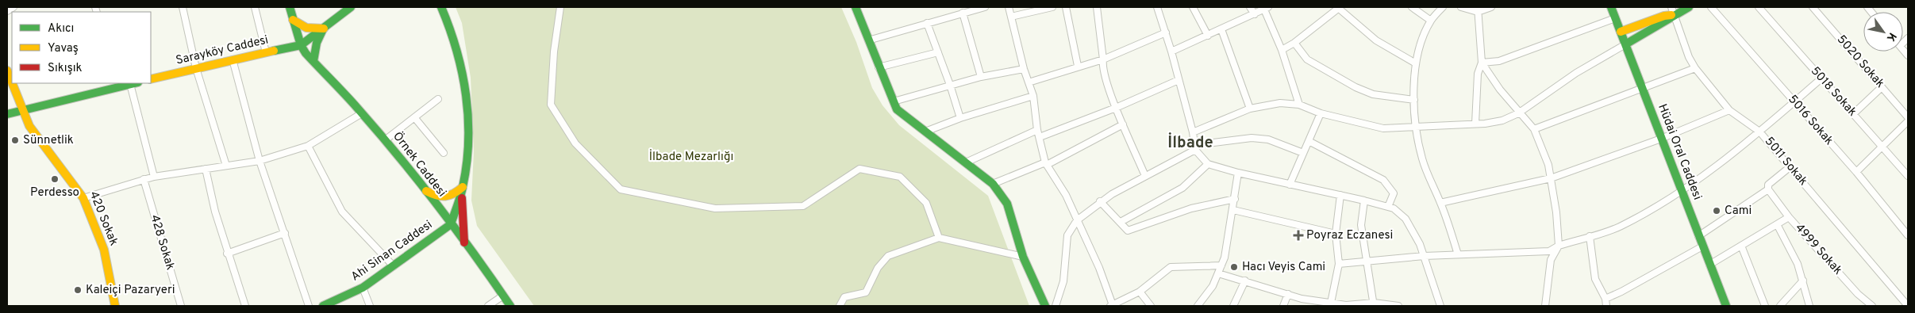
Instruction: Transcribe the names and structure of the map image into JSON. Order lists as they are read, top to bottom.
{
  "streets": {
    "street": [
      "Sarayköy Caddesi",
      "5020 Sokak",
      "5018 Sokak",
      "5016 Sokak",
      "Hüdai Oral Caddesi",
      "5011 Sokak",
      "Örnek Caddesi",
      "420 Sokak",
      "428 Sokak",
      "4999 Sokak",
      "Ahi Sinan Caddesi"
    ]
  },
  "crossings": [
    ["Sarayköy Caddesi", "Örnek Caddesi"],
    ["Örnek Caddesi", "Ahi Sinan Caddesi"]
  ],
  "districts": ["İlbade"],
  "parks": ["İlbade Mezarlığı"],
  "places": {
    "other": [
      "Sünnetlik",
      "Perdesso",
      "Cami",
      "Hacı Veyis Cami",
      "Kaleiçi Pazaryeri"
    ],
    "health": ["Poyraz Eczanesi"]
  },
  "legend": ["Akıcı", "Yavaş", "Sıkışık"],
  "north": "bottom right"
}
